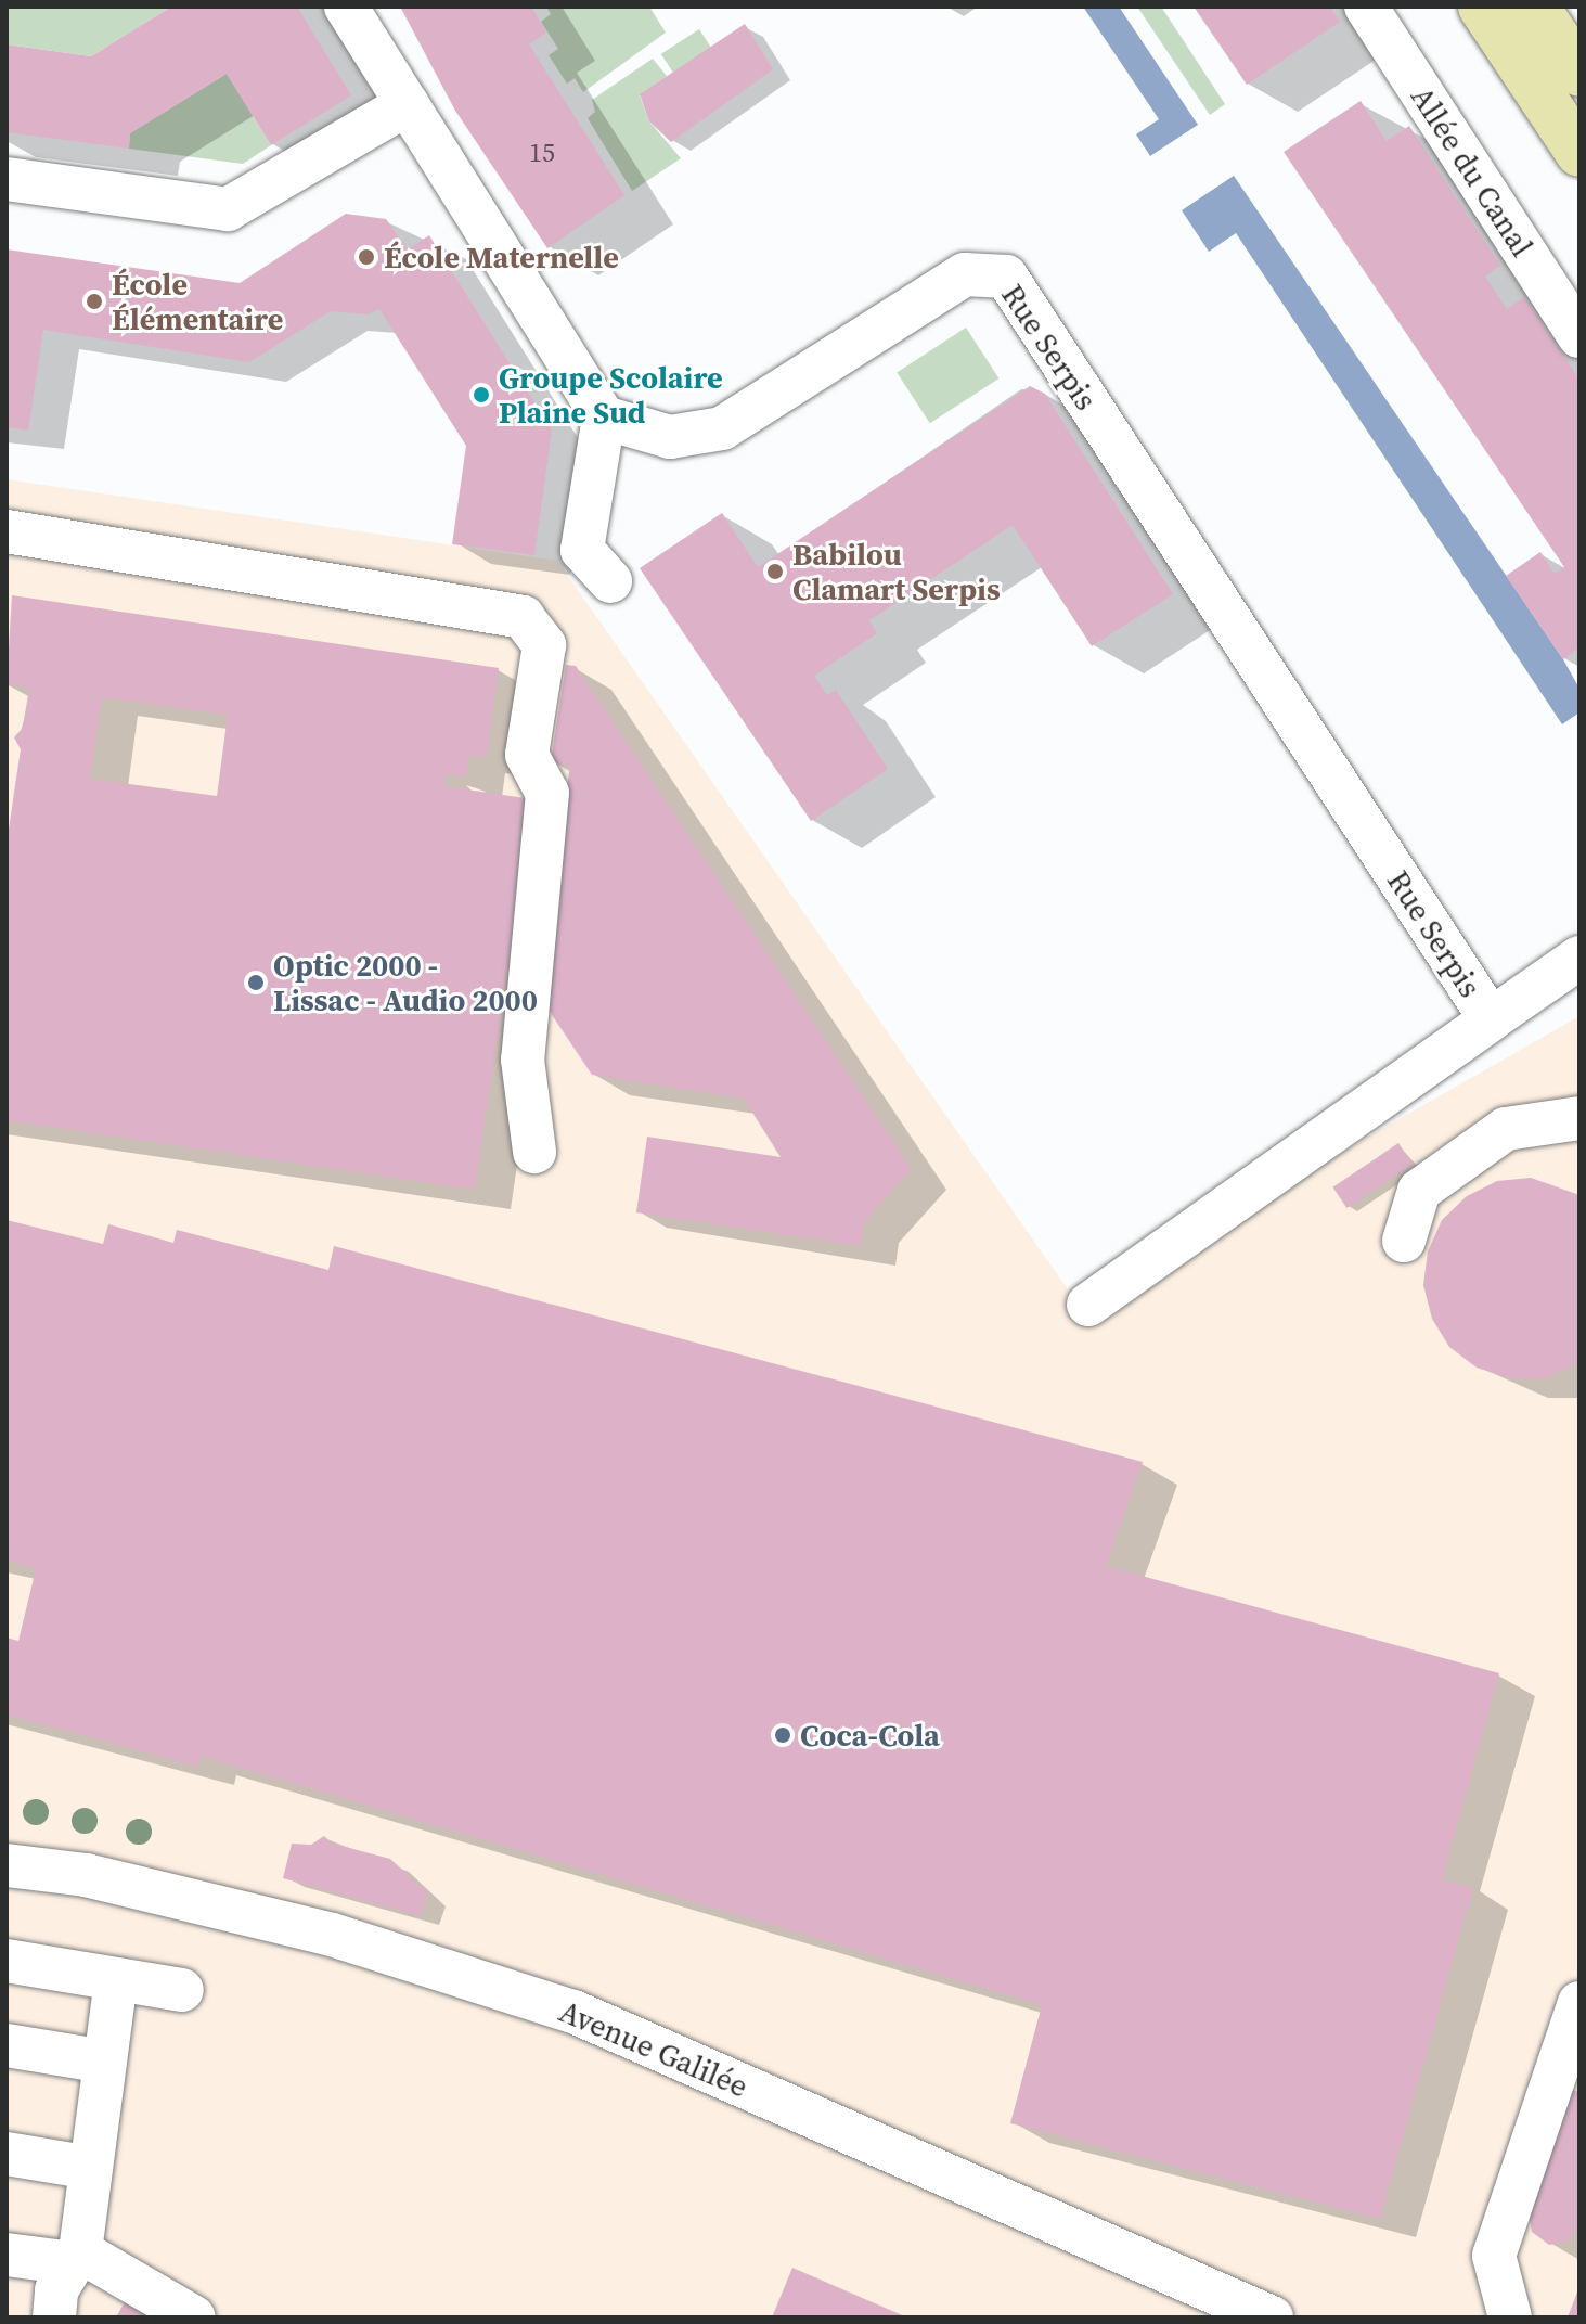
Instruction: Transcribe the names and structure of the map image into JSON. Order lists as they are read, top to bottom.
{
  "streets": {
    "street": ["Allée du Canal", "Rue Serpis", "Avenue Galilée"]
  },
  "places": [
    "École Maternelle",
    "École Élémentaire",
    "Groupe Scolaire Plaine Sud",
    "Babilou Clamart Serpis",
    "Optic 2000 - Lissac - Audio 2000",
    "Coca-Cola"
  ],
  "house_numbers": ["15"]
}
